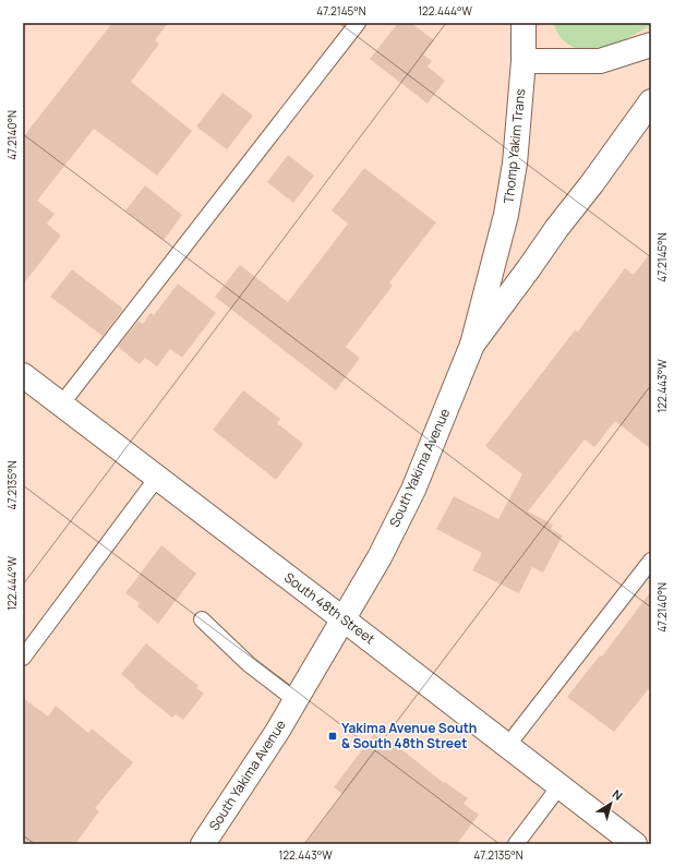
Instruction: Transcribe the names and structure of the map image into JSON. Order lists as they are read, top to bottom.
{
  "streets": {
    "main road": ["Thomp Yakim Trans", "South Yakima Avenue", "South 48th Street"]
  },
  "crossings": [
    ["Thomp Yakim Trans", "South Yakima Avenue"],
    ["South Yakima Avenue", "South 48th Street"]
  ],
  "places": {
    "transit": ["Yakima Avenue South & South 48th Street"]
  },
  "north": "top right",
  "coordinates": [
    "47.2145°N",
    "122.444°W",
    "47.2140°N",
    "122.443°W",
    "47.2135°N"
  ]
}
